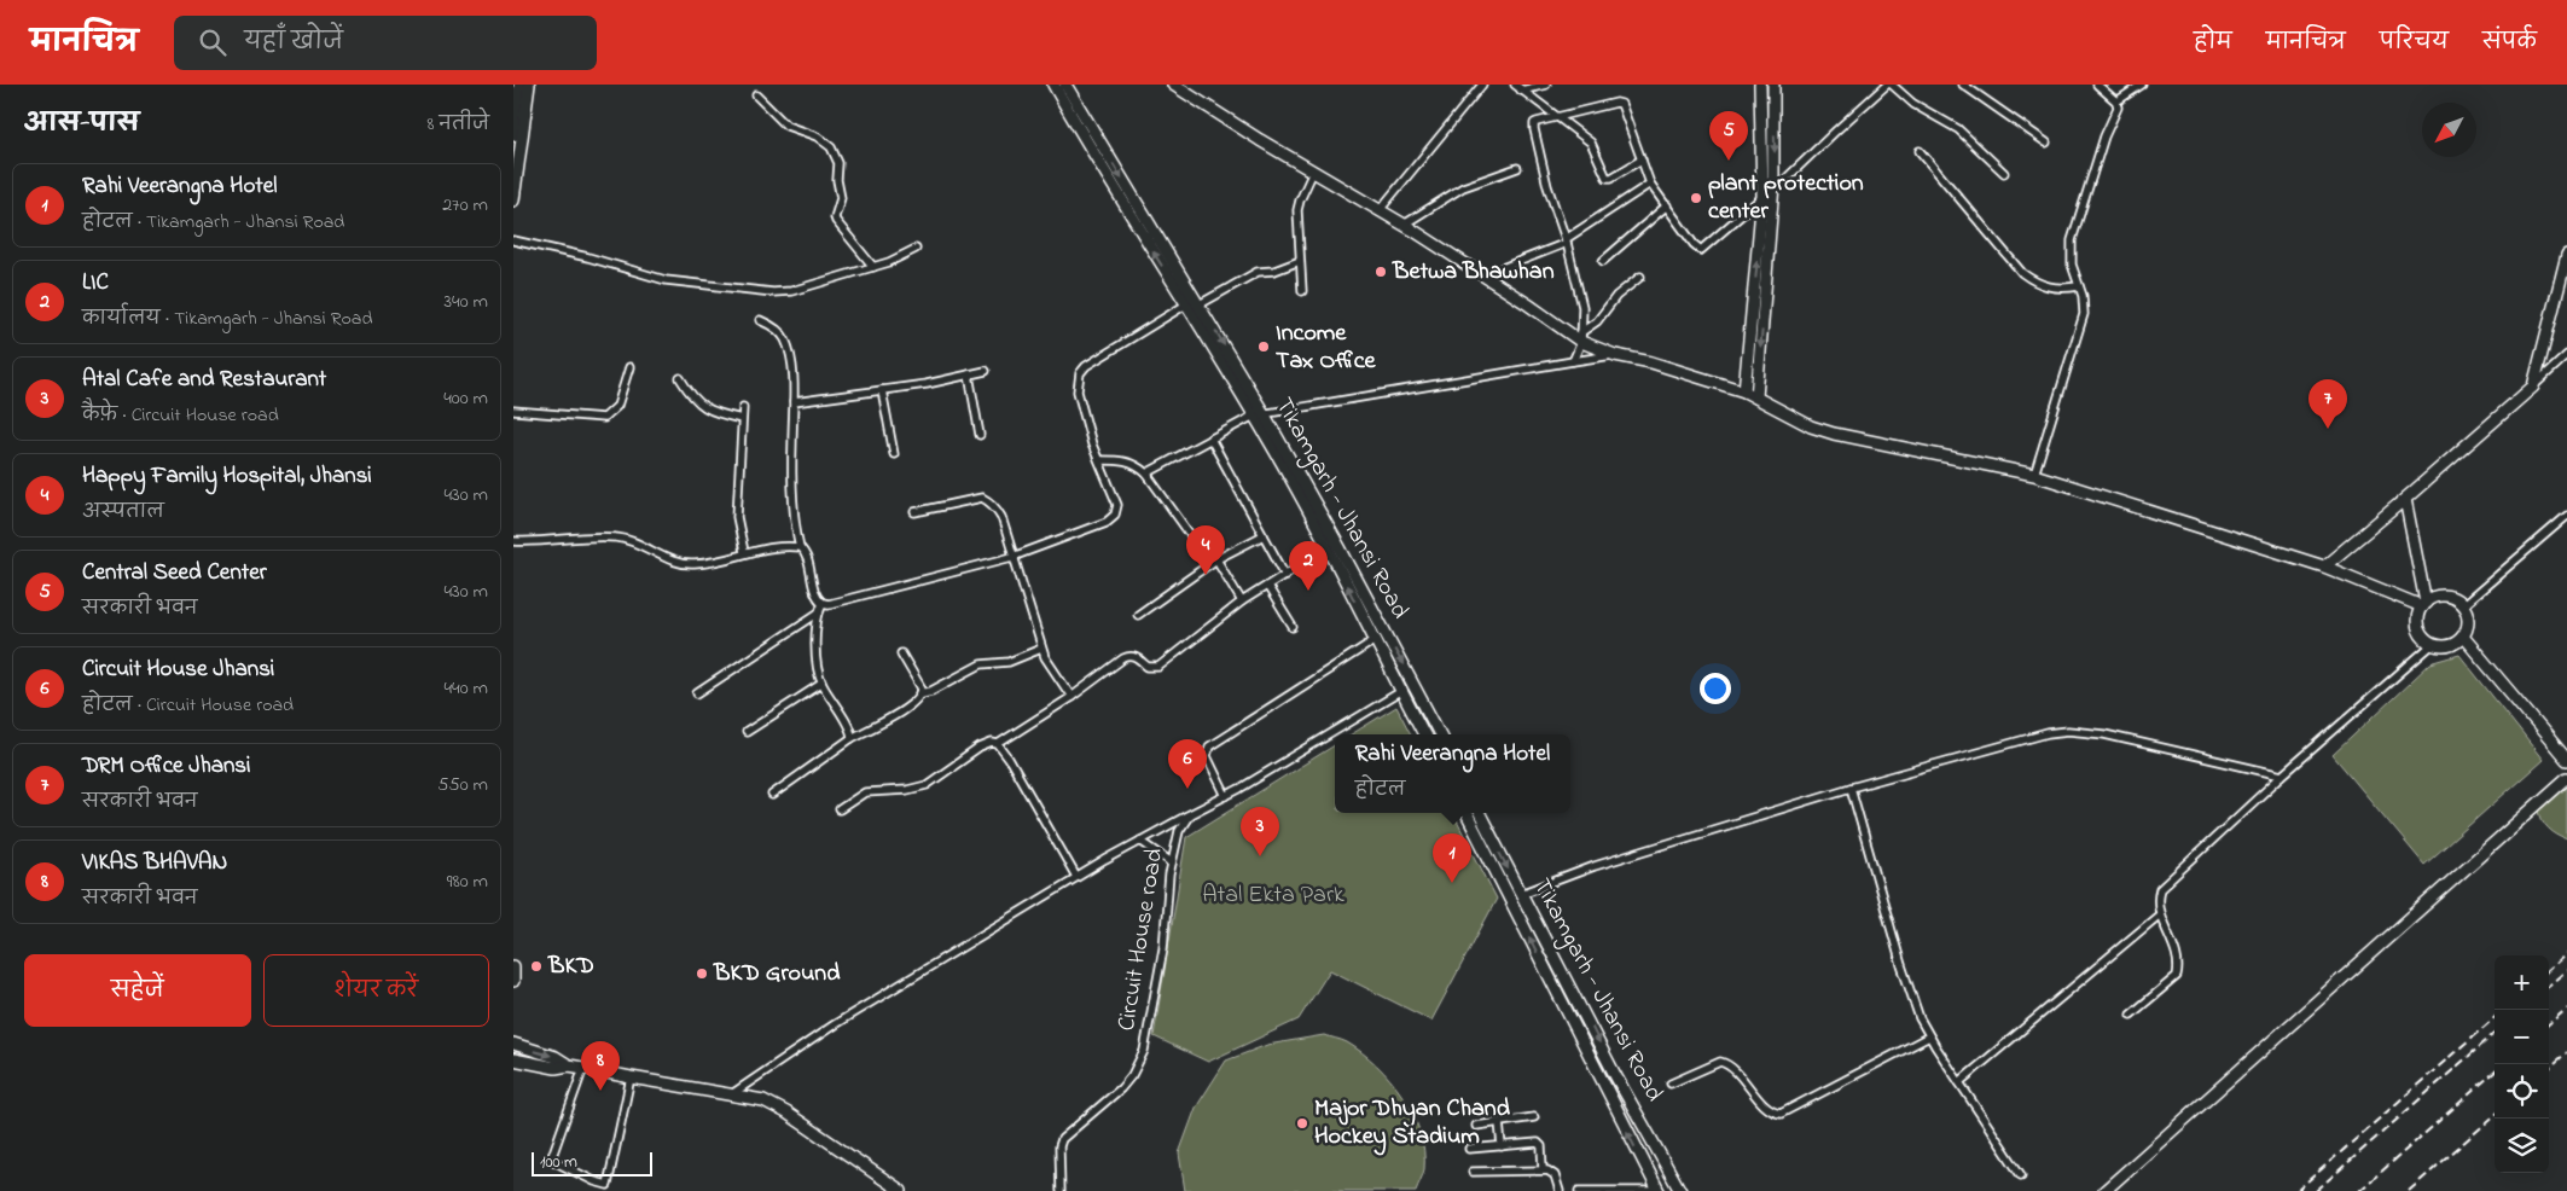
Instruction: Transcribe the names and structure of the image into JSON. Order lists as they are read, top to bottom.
{
  "streets": {
    "street": ["Tikamgarh - Jhansi Road", "Circuit House road"]
  },
  "parks": ["Atal Ekta Park"],
  "places": [
    "plant protection center",
    "Betwa Bhawhan",
    "Income Tax Office",
    "BKD",
    "BKD Ground",
    "Major Dhyan Chand Hockey Stadium"
  ],
  "scale_bar": "100 m",
  "north": "bottom left",
  "page": {
    "header": "मानचित्र",
    "search": "यहाँ खोजें",
    "nav": [
      "होम",
      "मानचित्र",
      "परिचय",
      "संपर्क"
    ],
    "heading": ["आस-पास", "8 नतीजे"],
    "pins": [
      "5",
      "7",
      "4",
      "2",
      "6",
      "3",
      "1",
      "8"
    ],
    "list": [
      {
        "mark": "1",
        "name": "Rahi Veerangna Hotel",
        "note": "होटल · Tikamgarh - Jhansi Road",
        "value": "270 m"
      },
      {
        "mark": "2",
        "name": "LIC",
        "note": "कार्यालय · Tikamgarh - Jhansi Road",
        "value": "340 m"
      },
      {
        "mark": "3",
        "name": "Atal Cafe and Restaurant",
        "note": "कैफ़े · Circuit House road",
        "value": "400 m"
      },
      {
        "mark": "4",
        "name": "Happy Family Hospital, Jhansi",
        "note": "अस्पताल",
        "value": "430 m"
      },
      {
        "mark": "5",
        "name": "Central Seed Center",
        "note": "सरकारी भवन",
        "value": "430 m"
      },
      {
        "mark": "6",
        "name": "Circuit House Jhansi",
        "note": "होटल · Circuit House road",
        "value": "440 m"
      },
      {
        "mark": "7",
        "name": "DRM Office Jhansi",
        "note": "सरकारी भवन",
        "value": "550 m"
      },
      {
        "mark": "8",
        "name": "VIKAS BHAVAN",
        "note": "सरकारी भवन",
        "value": "980 m"
      }
    ],
    "popup": ["Rahi Veerangna Hotel", "होटल"],
    "buttons": ["सहेजें", "शेयर करें"],
    "map_buttons": ["+", "−"],
    "scale": "100 m"
  }
}
